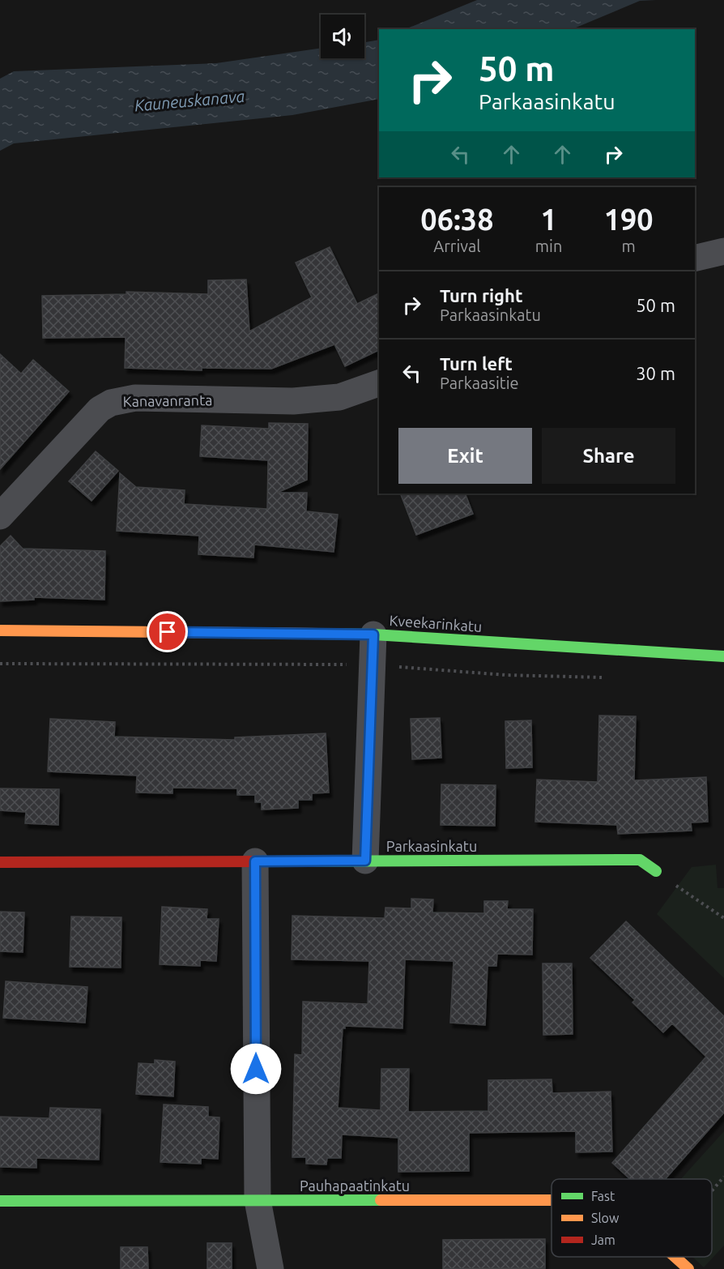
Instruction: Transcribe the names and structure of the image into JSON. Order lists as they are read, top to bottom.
{
  "streets": {
    "street": [
      "Kanavanranta",
      "Kveekarinkatu",
      "Parkaasinkatu",
      "Pauhapaatinkatu"
    ]
  },
  "water": ["Kauneuskanava"],
  "legend": ["Fast", "Slow", "Jam"],
  "page": {
    "turn": ["50 m", "Parkaasinkatu"],
    "eta": [
      "06:38",
      "Arrival",
      "1",
      "min",
      "190",
      "m"
    ],
    "list": [
      {
        "name": "Turn right",
        "note": "Parkaasinkatu",
        "value": "50 m"
      },
      {
        "name": "Turn left",
        "note": "Parkaasitie",
        "value": "30 m"
      }
    ],
    "buttons": ["Exit", "Share"]
  }
}
